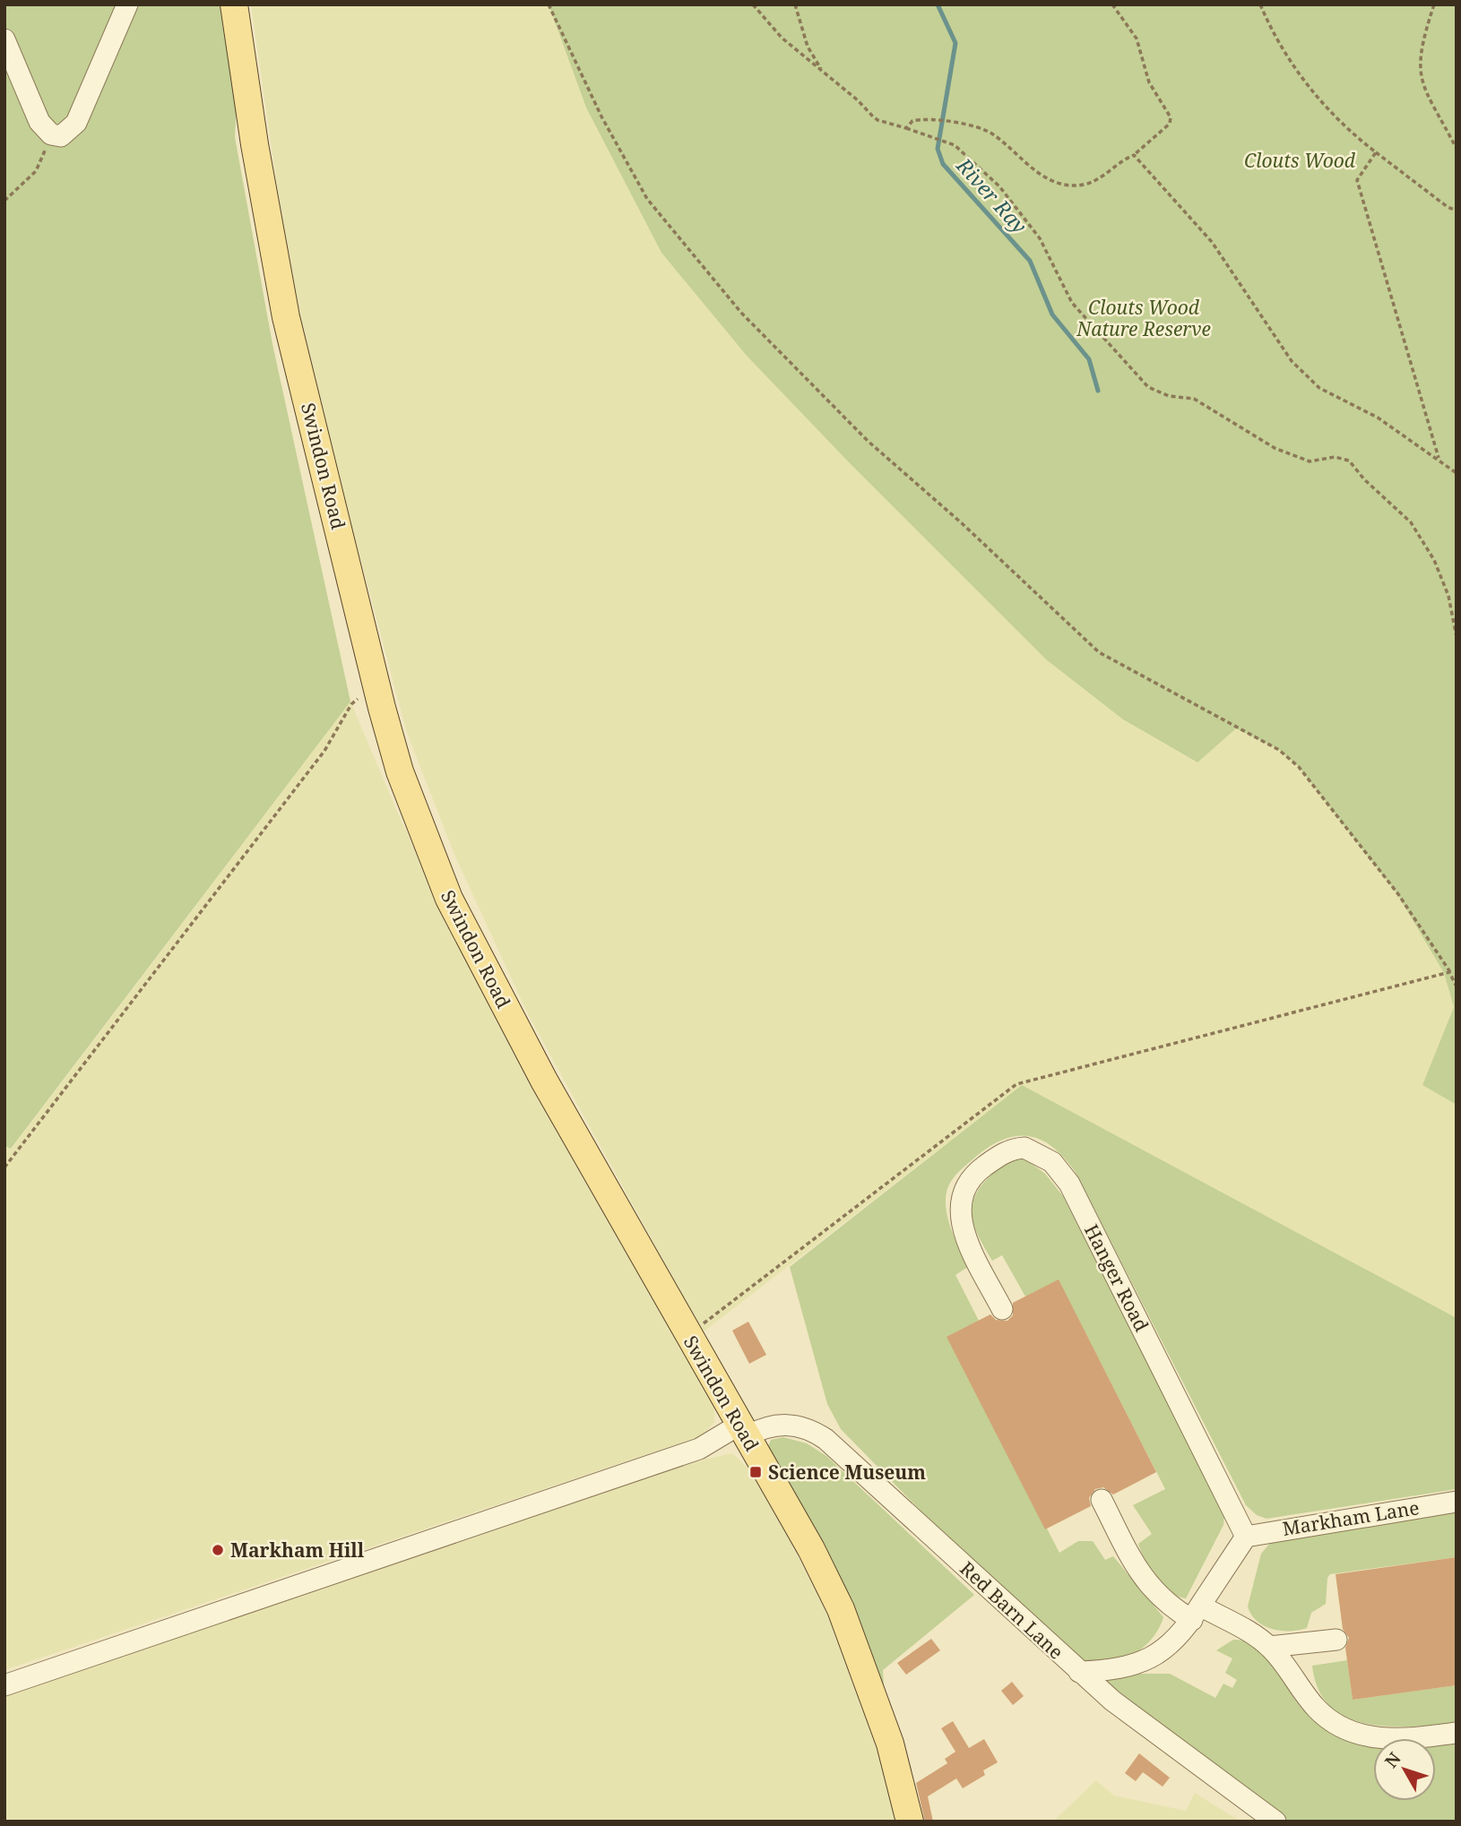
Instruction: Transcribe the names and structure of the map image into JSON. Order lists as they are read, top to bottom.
{
  "streets": {
    "main road": ["Swindon Road"],
    "street": ["Hanger Road", "Markham Lane", "Red Barn Lane"]
  },
  "crossings": [
    ["Swindon Road", "Red Barn Lane"],
    ["Hanger Road", "Markham Lane"]
  ],
  "water": ["River Ray"],
  "parks": ["Clouts Wood", "Clouts Wood Nature Reserve"],
  "places": {
    "transit": ["Science Museum"],
    "other": ["Markham Hill"]
  },
  "north": "top left"
}
